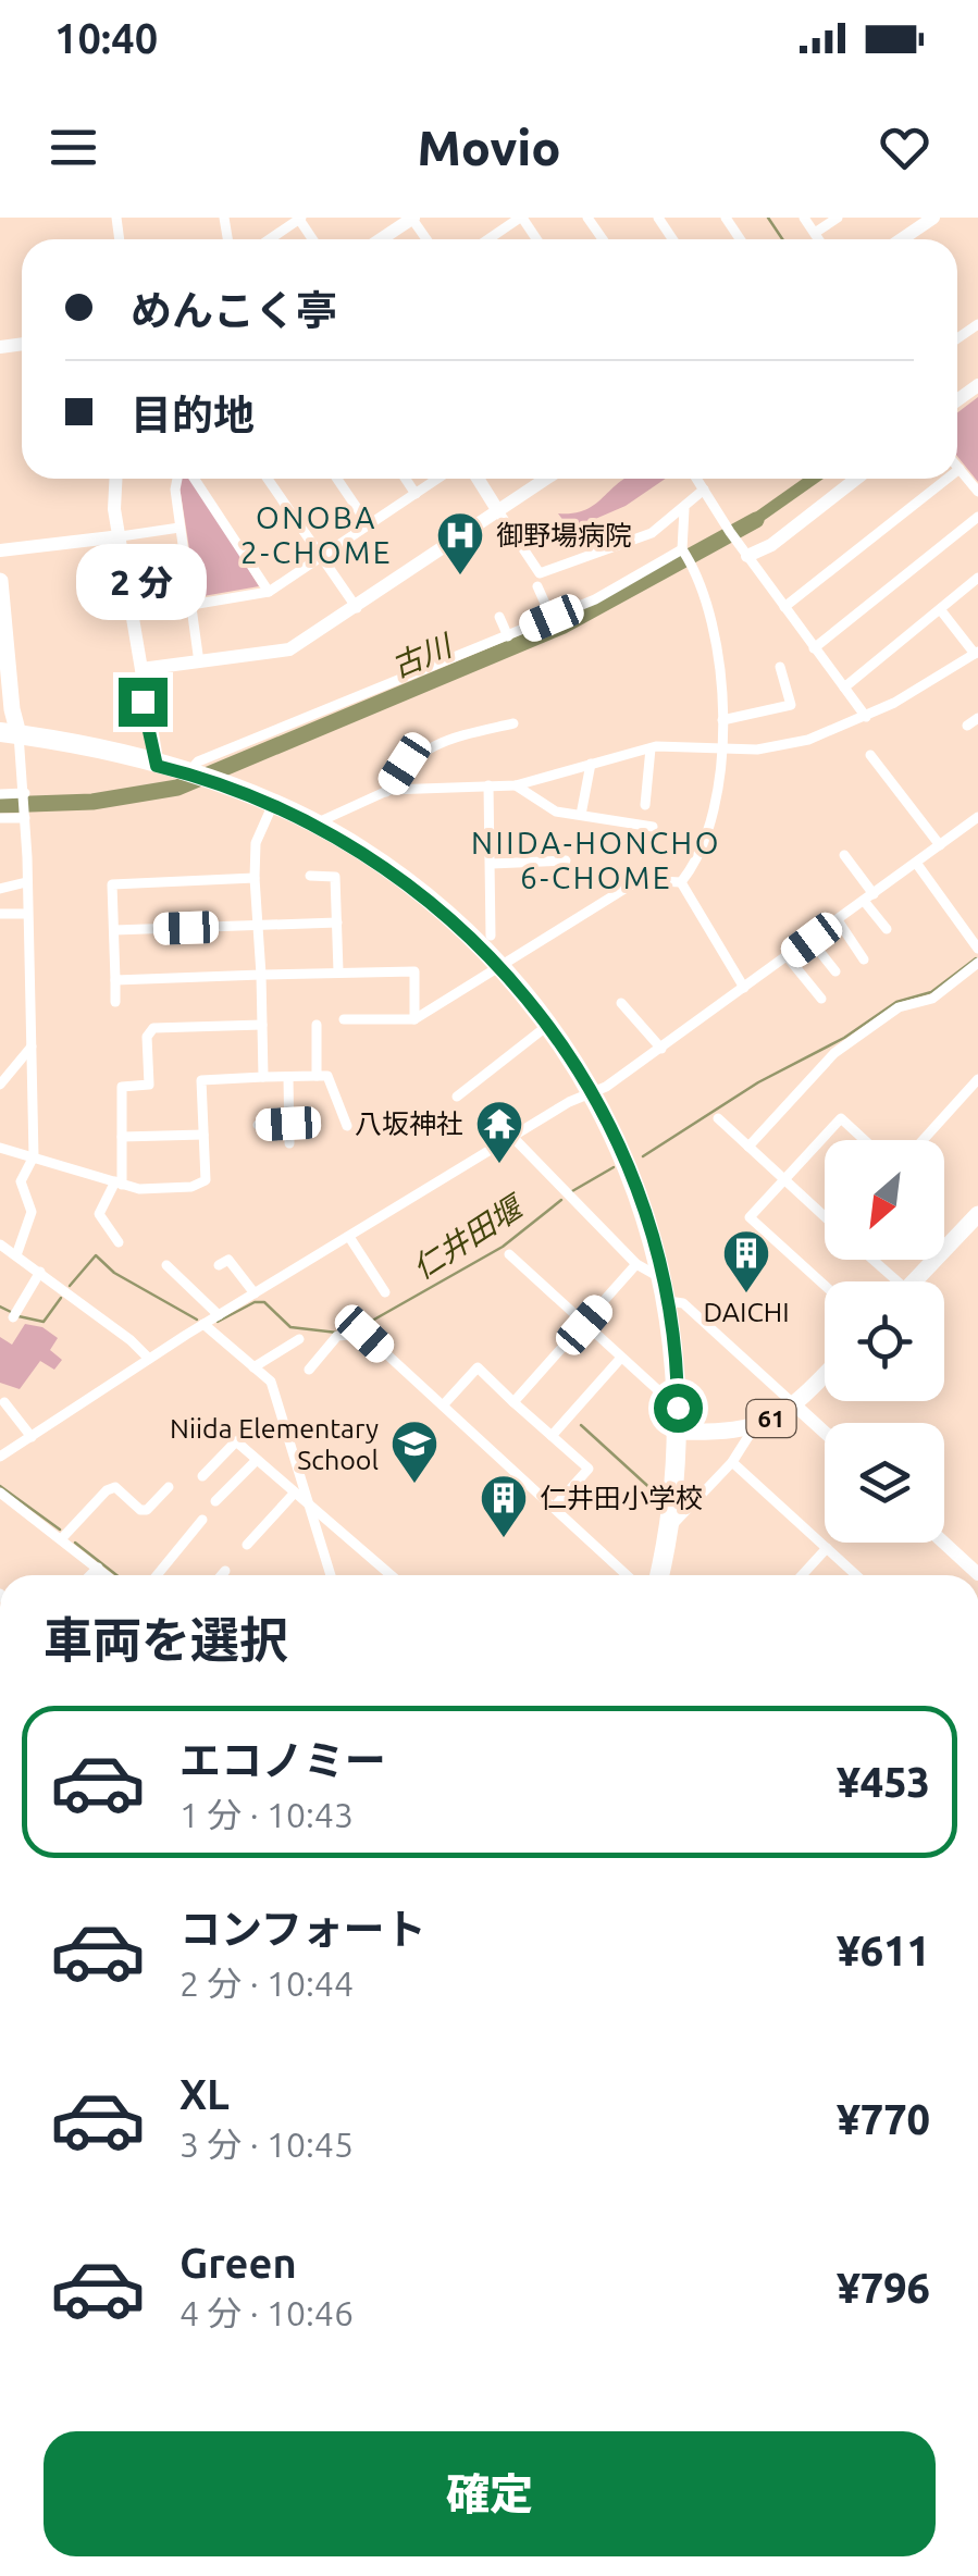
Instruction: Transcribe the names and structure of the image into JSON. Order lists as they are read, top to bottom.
{
  "streets": {
    "main road": ["61"]
  },
  "districts": ["ONOBA 2-CHOME", "NIIDA-HONCHO 6-CHOME"],
  "water": ["古川", "仁井田堰"],
  "places": {
    "hospital": ["御野場病院"],
    "temple": ["八坂神社"],
    "building": ["DAICHI", "仁井田小学校"],
    "school or university": ["Niida Elementary School"]
  },
  "north": "bottom left",
  "page": {
    "status": "10:40",
    "header": "Movio",
    "banner": ["めんこく亭", "目的地"],
    "bubble": "2 分",
    "heading": "車両を選択",
    "list": [
      {
        "name": "エコノミー",
        "note": "1 分 · 10:43",
        "value": "¥453"
      },
      {
        "name": "コンフォート",
        "note": "2 分 · 10:44",
        "value": "¥611"
      },
      {
        "name": "XL",
        "note": "3 分 · 10:45",
        "value": "¥770"
      },
      {
        "name": "Green",
        "note": "4 分 · 10:46",
        "value": "¥796"
      }
    ],
    "buttons": "確定"
  }
}
